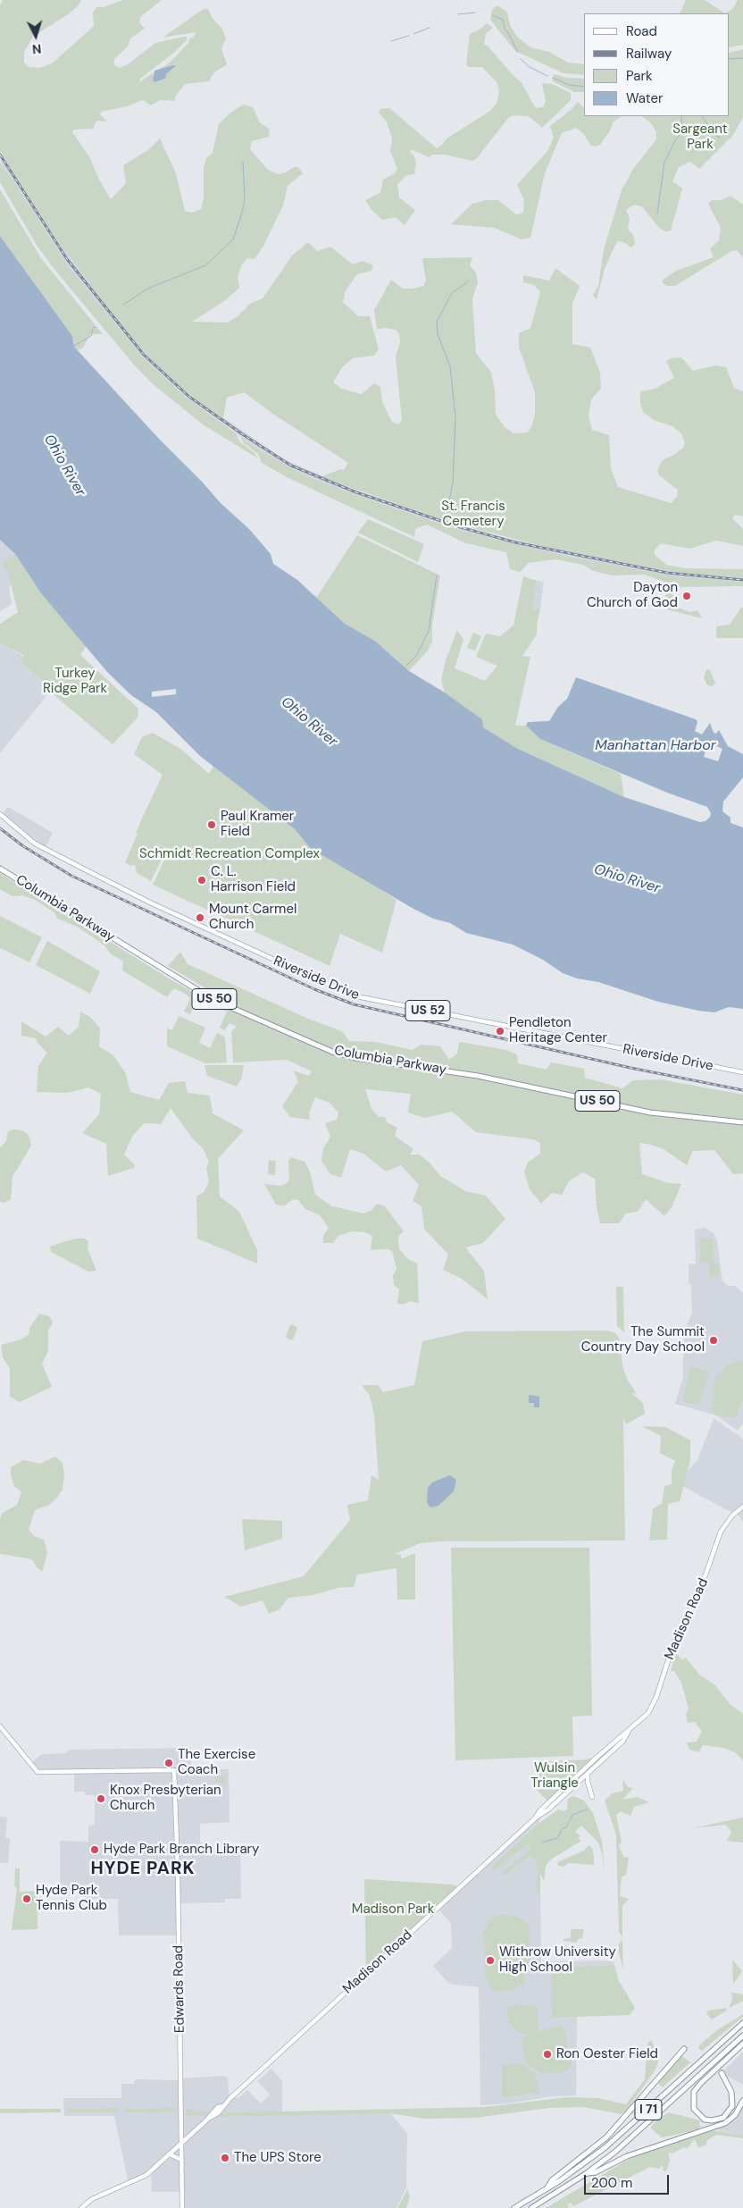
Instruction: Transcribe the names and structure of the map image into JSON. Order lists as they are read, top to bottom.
{
  "streets": {
    "highway": ["Columbia Parkway", "US 50", "I 71"],
    "main road": [
      "Riverside Drive",
      "US 52",
      "Madison Road",
      "Edwards Road"
    ]
  },
  "crossings": [
    ["Madison Road", "Edwards Road"]
  ],
  "districts": ["HYDE PARK"],
  "water": ["Ohio River", "Manhattan Harbor"],
  "parks": [
    "Sargeant Park",
    "St. Francis Cemetery",
    "Turkey Ridge Park",
    "Schmidt Recreation Complex",
    "Wulsin Triangle",
    "Madison Park"
  ],
  "places": [
    "Dayton Church of God",
    "Paul Kramer Field",
    "C. L. Harrison Field",
    "Mount Carmel Church",
    "Pendleton Heritage Center",
    "The Summit Country Day School",
    "The Exercise Coach",
    "Knox Presbyterian Church",
    "Hyde Park Branch Library",
    "Hyde Park Tennis Club",
    "Withrow University High School",
    "Ron Oester Field",
    "The UPS Store"
  ],
  "legend": [
    "Road",
    "Railway",
    "Park",
    "Water"
  ],
  "scale_bar": "200 m",
  "north": "bottom"
}
